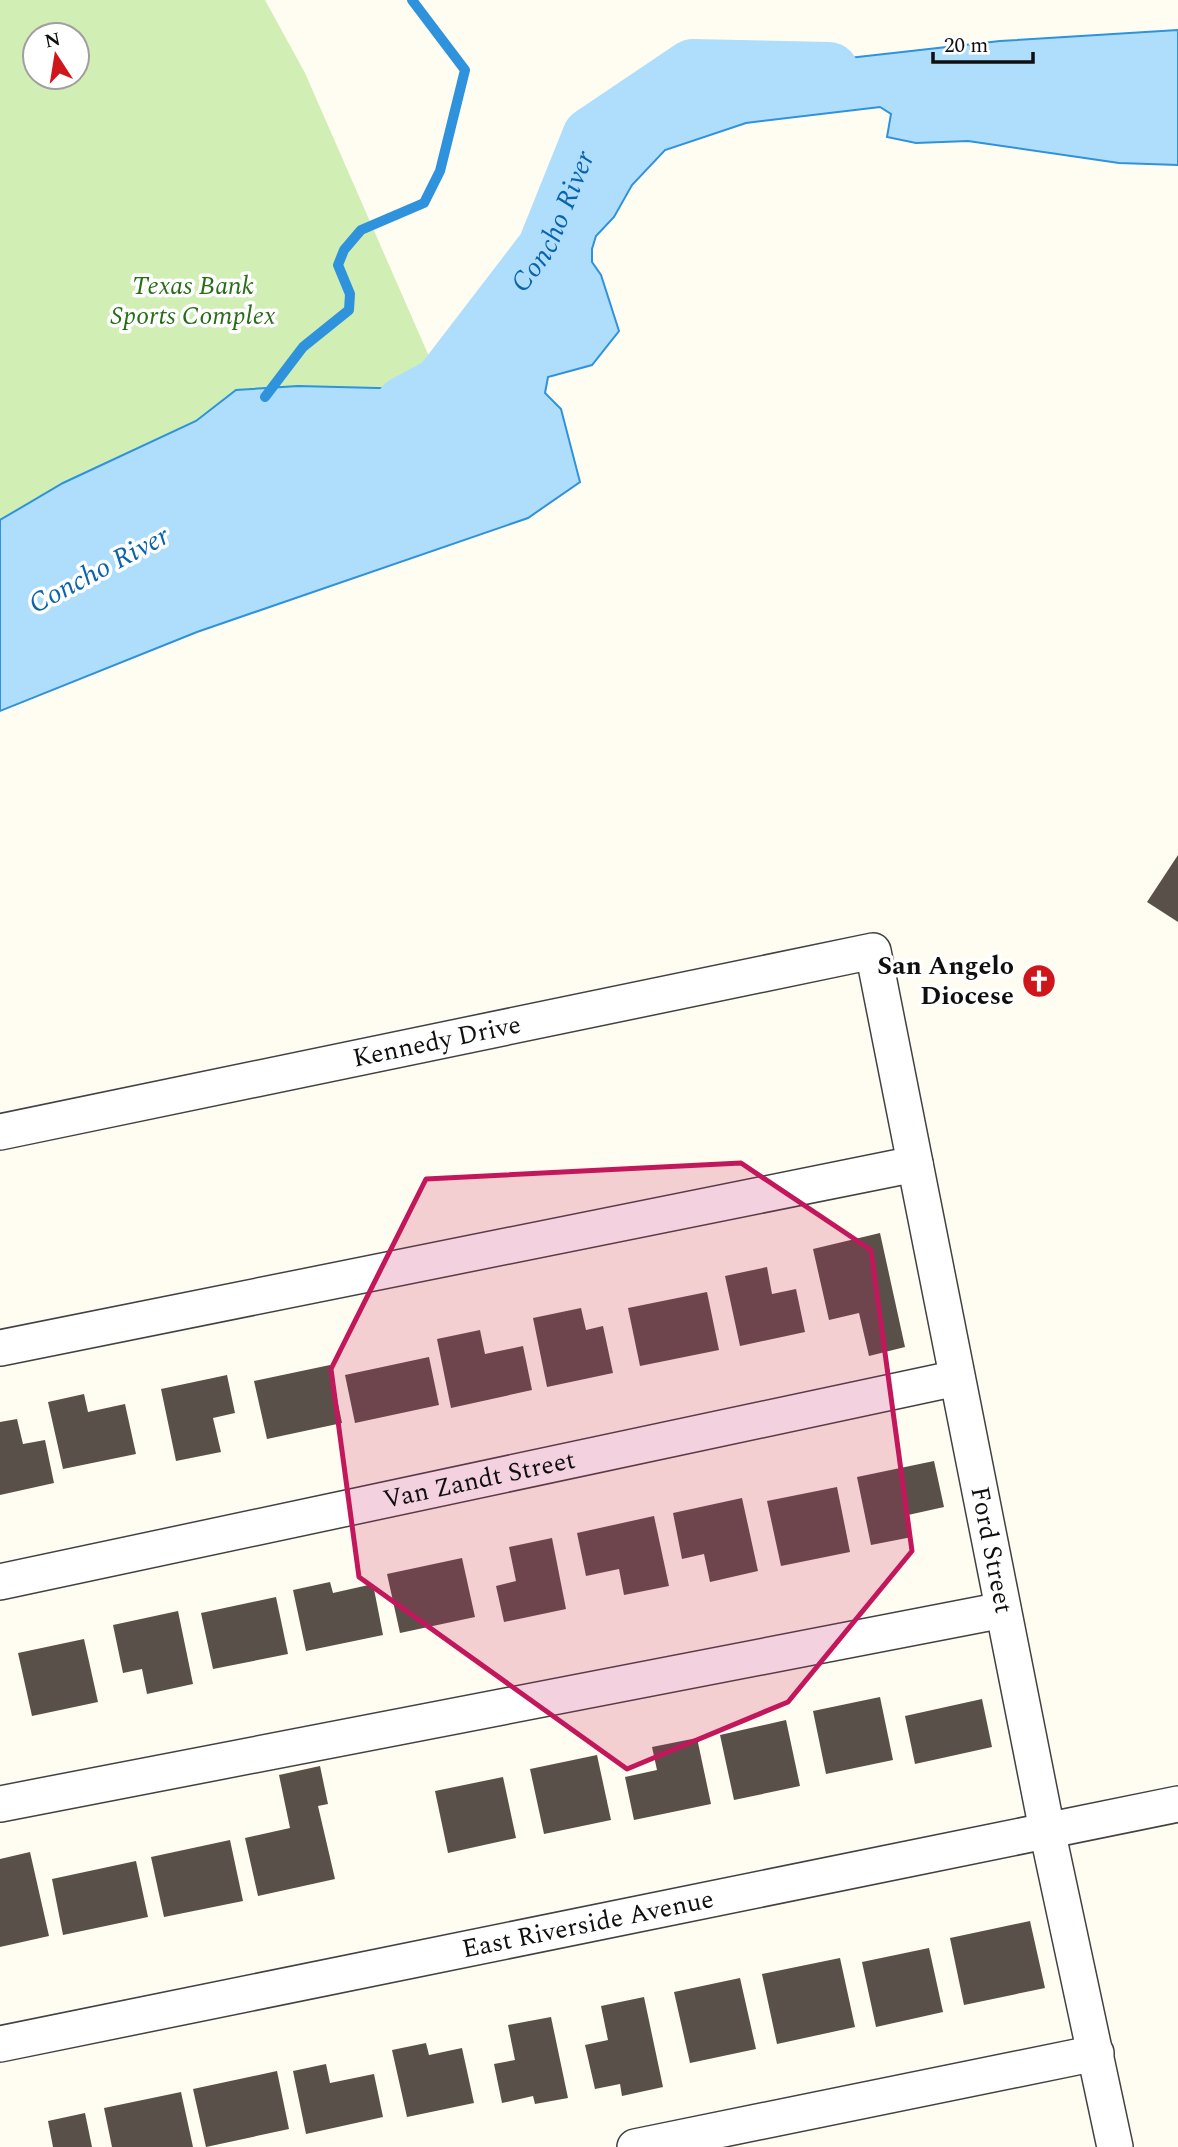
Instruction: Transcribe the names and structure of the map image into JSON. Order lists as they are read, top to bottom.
{
  "streets": {
    "street": [
      "Kennedy Drive",
      "Van Zandt Street",
      "Ford Street",
      "East Riverside Avenue"
    ]
  },
  "crossings": [
    ["Kennedy Drive", "Ford Street"],
    ["Van Zandt Street", "Ford Street"],
    ["Ford Street", "East Riverside Avenue"]
  ],
  "water": ["Concho River"],
  "parks": ["Texas Bank Sports Complex"],
  "places": {
    "church": ["San Angelo Diocese"]
  },
  "scale_bar": "20 m",
  "north": "top"
}
